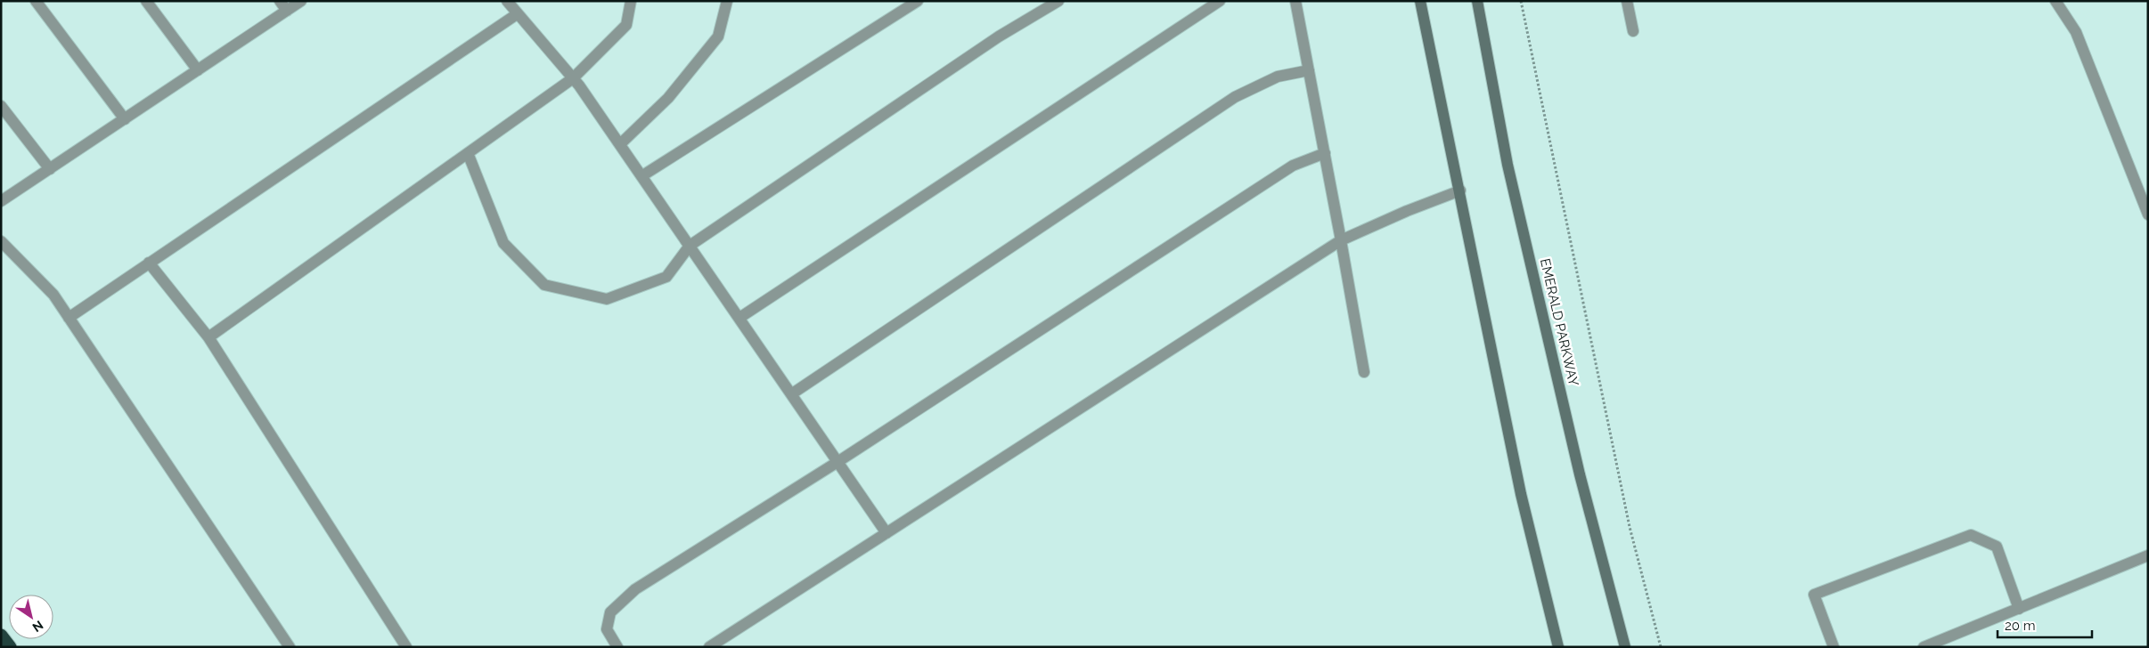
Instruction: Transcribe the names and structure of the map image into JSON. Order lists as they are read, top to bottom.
{
  "streets": {
    "main road": ["EMERALD PARKWAY"]
  },
  "scale_bar": "20 m",
  "north": "bottom right"
}
